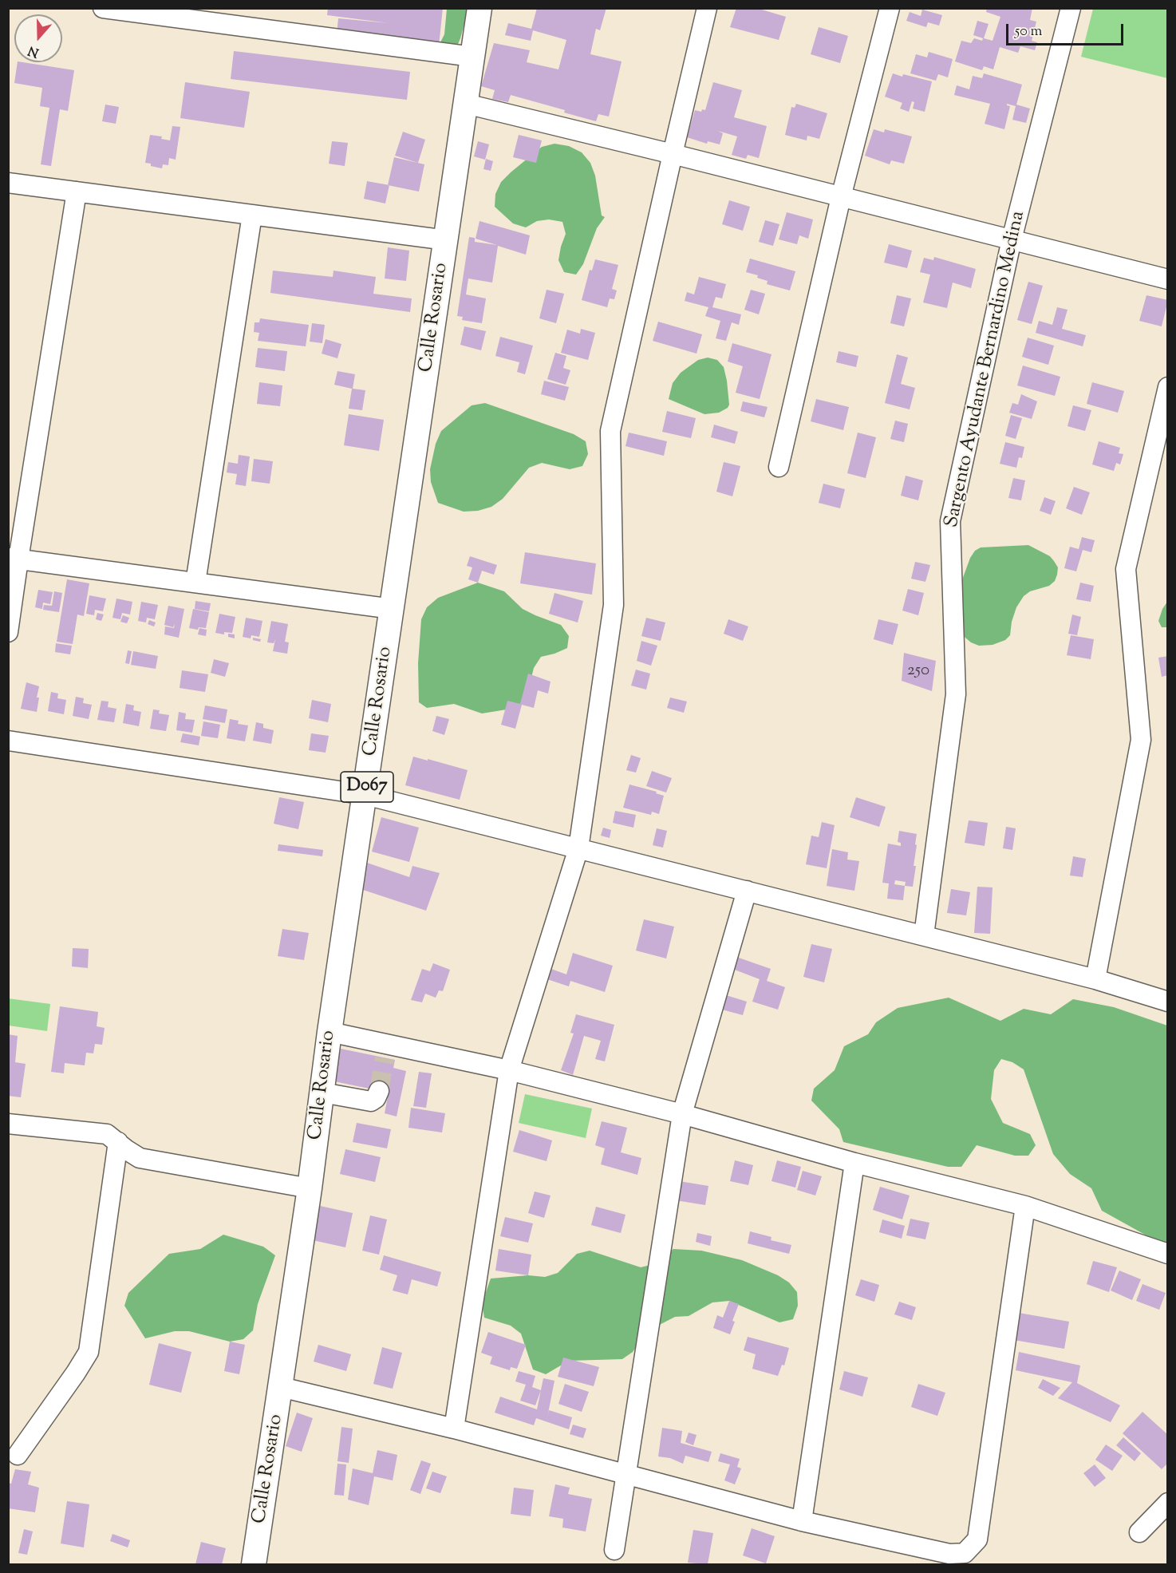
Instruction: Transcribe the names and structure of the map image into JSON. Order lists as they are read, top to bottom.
{
  "streets": {
    "main road": ["Calle Rosario", "D067"],
    "street": ["Sargento Ayudante Bernardino Medina"]
  },
  "house_numbers": ["250"],
  "scale_bar": "50 m",
  "north": "bottom"
}
